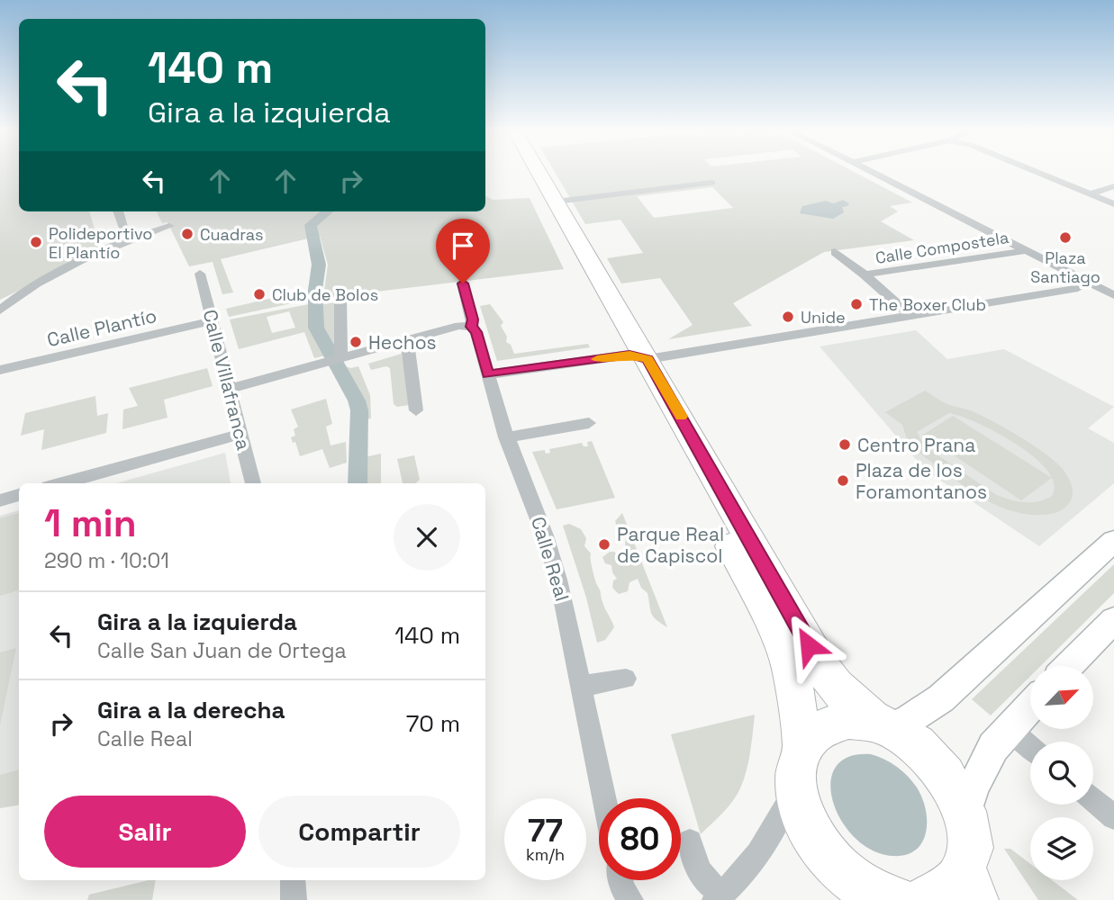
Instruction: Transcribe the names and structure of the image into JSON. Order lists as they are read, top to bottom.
{
  "streets": {
    "street": [
      "Calle Compostela",
      "Calle Plantío",
      "Calle Villafranca",
      "Calle Real"
    ]
  },
  "crossings": [
    ["Calle Plantío", "Calle Villafranca"]
  ],
  "places": [
    "Cuadras",
    "Plaza Santiago",
    "Polideportivo El Plantío",
    "Club de Bolos",
    "The Boxer Club",
    "Unide",
    "Hechos",
    "Centro Prana",
    "Plaza de los Foramontanos",
    "Parque Real de Capiscol"
  ],
  "north": "top right",
  "page": {
    "turn": ["140 m", "Gira a la izquierda"],
    "heading": ["1 min", "290 m · 10:01"],
    "list": [
      {
        "name": "Gira a la izquierda",
        "note": "Calle San Juan de Ortega",
        "value": "140 m"
      },
      {
        "name": "Gira a la derecha",
        "note": "Calle Real",
        "value": "70 m"
      }
    ],
    "buttons": ["Salir", "Compartir"],
    "speed": "77 km/h",
    "limit": "80"
  }
}
